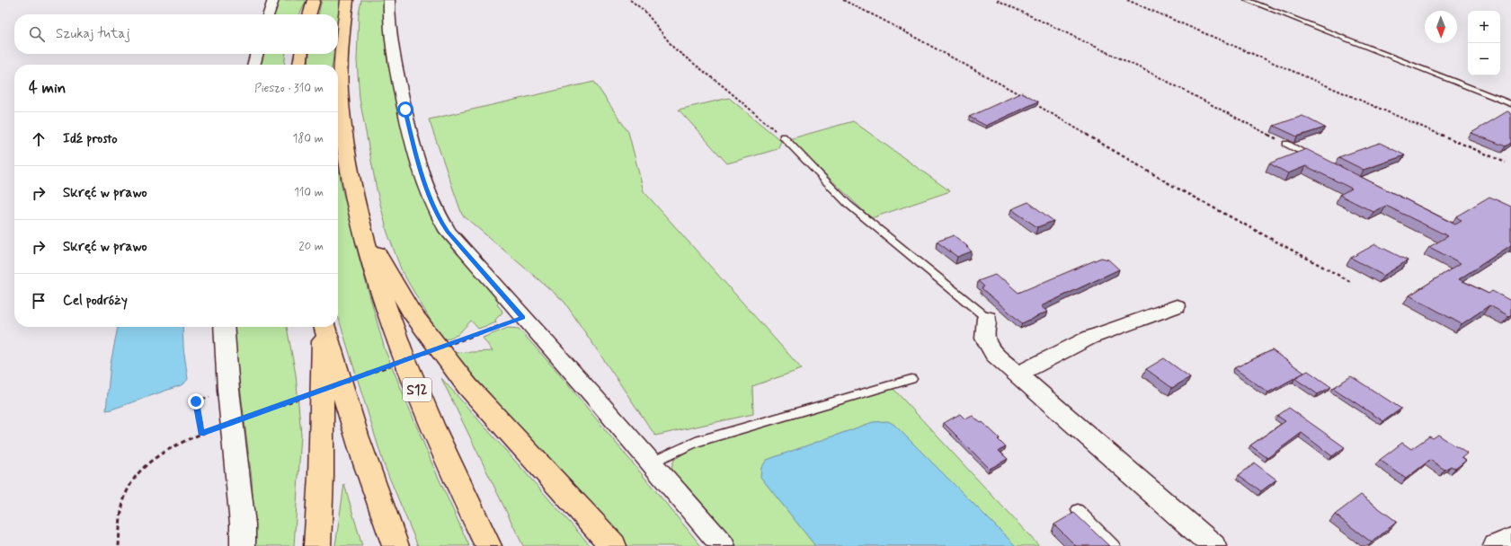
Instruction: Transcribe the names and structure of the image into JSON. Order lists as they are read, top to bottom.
{
  "streets": {
    "highway": ["S12"]
  },
  "north": "bottom",
  "page": {
    "map_buttons": ["+", "−"],
    "search": "Szukaj tutaj",
    "heading": ["4 min", "Pieszo · 310 m"],
    "list": [
      ["Idź prosto", "180 m"],
      ["Skręć w prawo", "110 m"],
      ["Skręć w prawo", "20 m"],
      "Cel podróży"
    ]
  }
}
